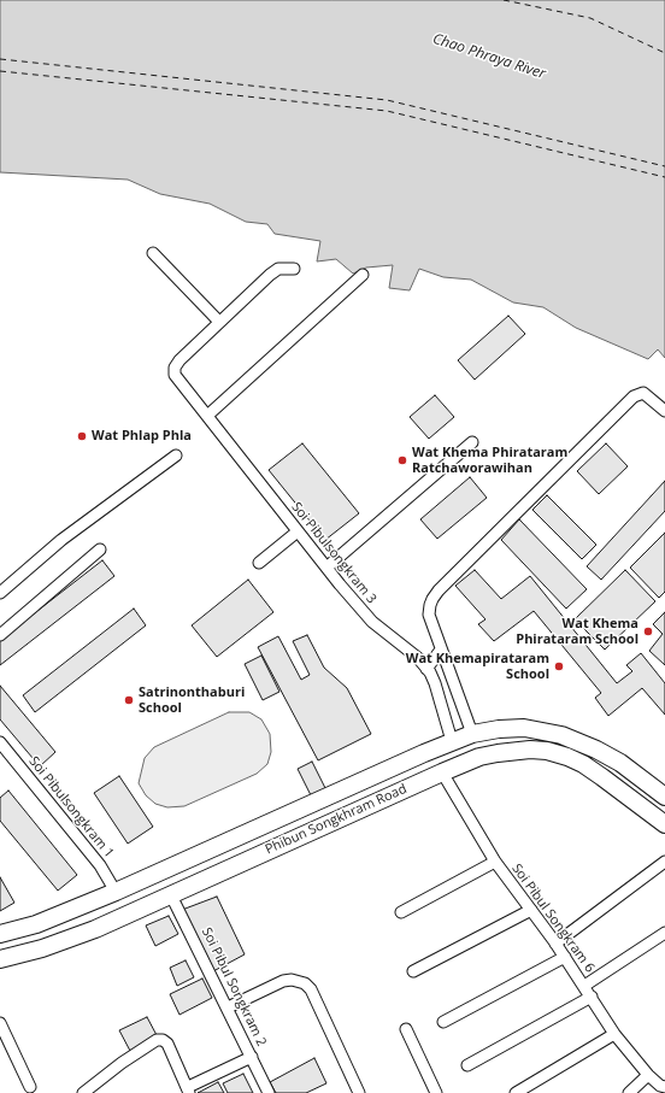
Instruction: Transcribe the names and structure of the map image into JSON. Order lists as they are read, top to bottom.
{
  "streets": {
    "main road": ["Phibun Songkhram Road"],
    "street": [
      "Soi Pibulsongkram 3",
      "Soi Pibulsongkram 1",
      "Soi Pibul Songkram 6",
      "Soi Pibul Songkram 2"
    ]
  },
  "crossings": [
    ["Soi Pibulsongkram 3", "Phibun Songkhram Road"],
    ["Soi Pibulsongkram 1", "Phibun Songkhram Road"],
    ["Phibun Songkhram Road", "Soi Pibul Songkram 6"],
    ["Phibun Songkhram Road", "Soi Pibul Songkram 2"]
  ],
  "water": ["Chao Phraya River"],
  "places": [
    "Wat Phlap Phla",
    "Wat Khema Phirataram Ratchaworawihan",
    "Wat Khema Phirataram School",
    "Wat Khemapirataram School",
    "Satrinonthaburi School"
  ]
}
